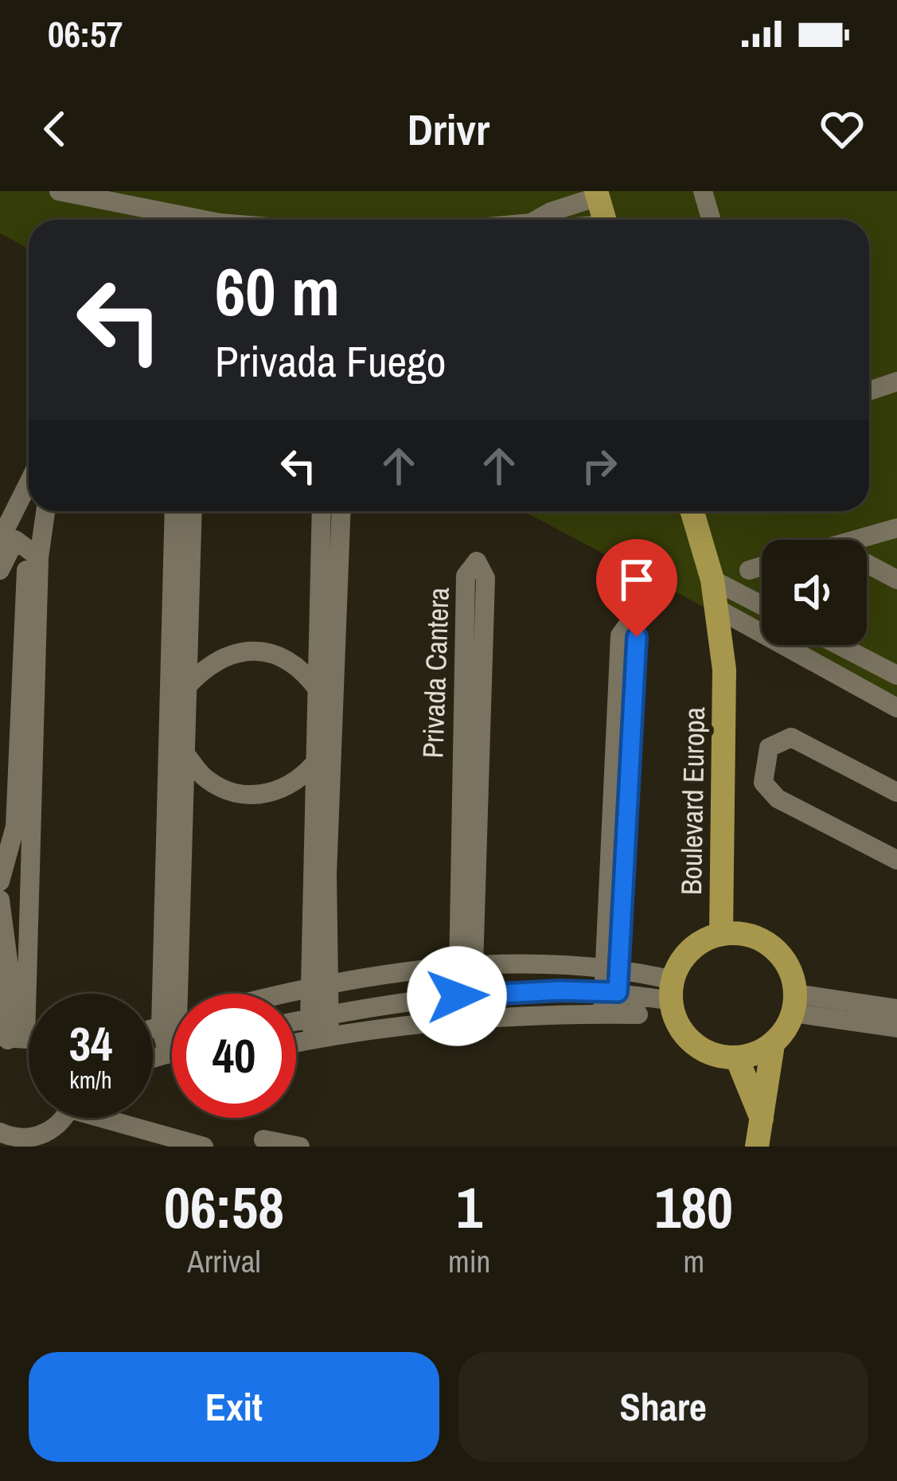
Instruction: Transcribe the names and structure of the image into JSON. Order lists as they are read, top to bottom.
{
  "streets": {
    "main road": ["Boulevard Europa"],
    "street": ["Privada Cantera"]
  },
  "page": {
    "status": "06:57",
    "header": "Drivr",
    "turn": ["60 m", "Privada Fuego"],
    "speed": "34 km/h",
    "limit": "40",
    "eta": [
      "06:58",
      "Arrival",
      "1",
      "min",
      "180",
      "m"
    ],
    "buttons": ["Exit", "Share"]
  }
}
